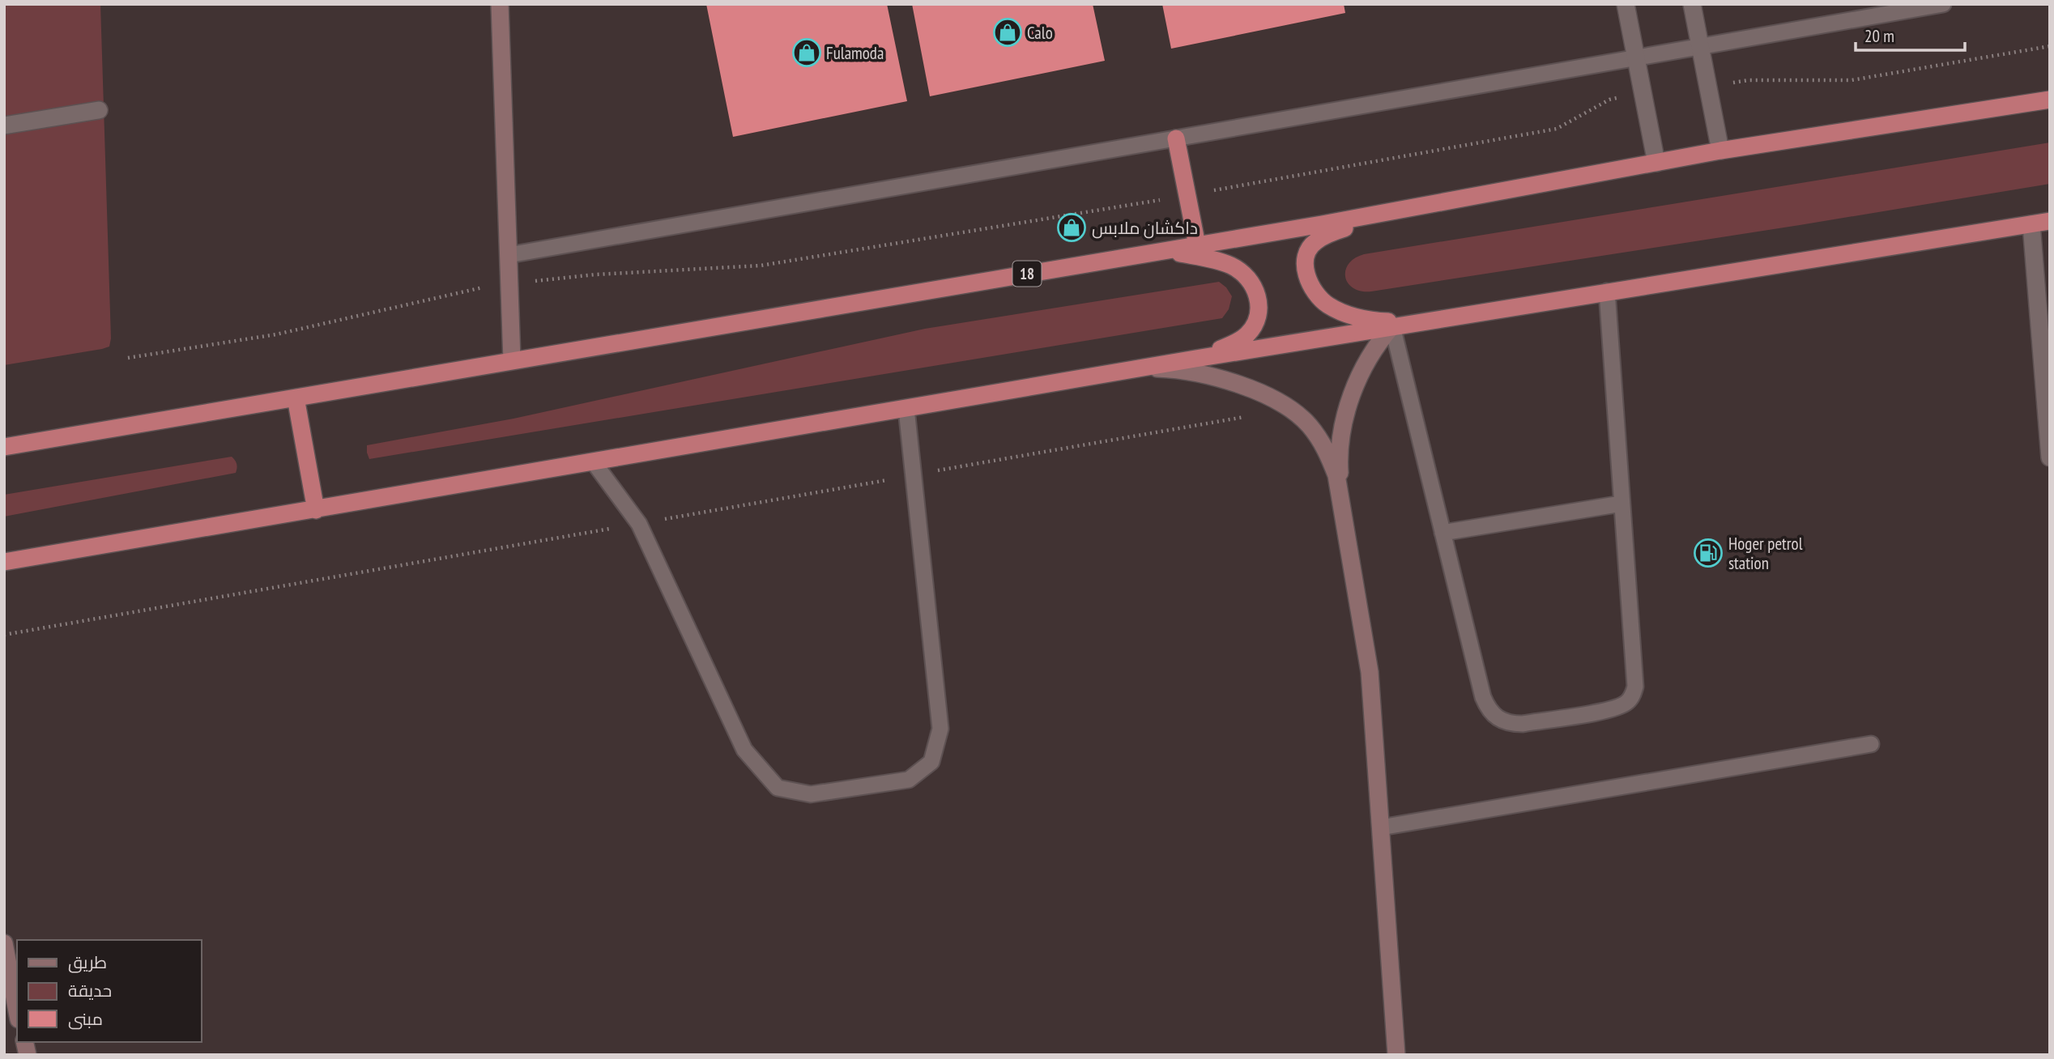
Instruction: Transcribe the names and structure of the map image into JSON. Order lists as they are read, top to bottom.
{
  "streets": {
    "highway": ["18"]
  },
  "places": {
    "shop": ["Calo", "Fulamoda", "داكشان ملابس"],
    "fuel station": ["Hoger petrol station"]
  },
  "legend": ["طريق", "حديقة", "مبنى"],
  "scale_bar": "20 m"
}
